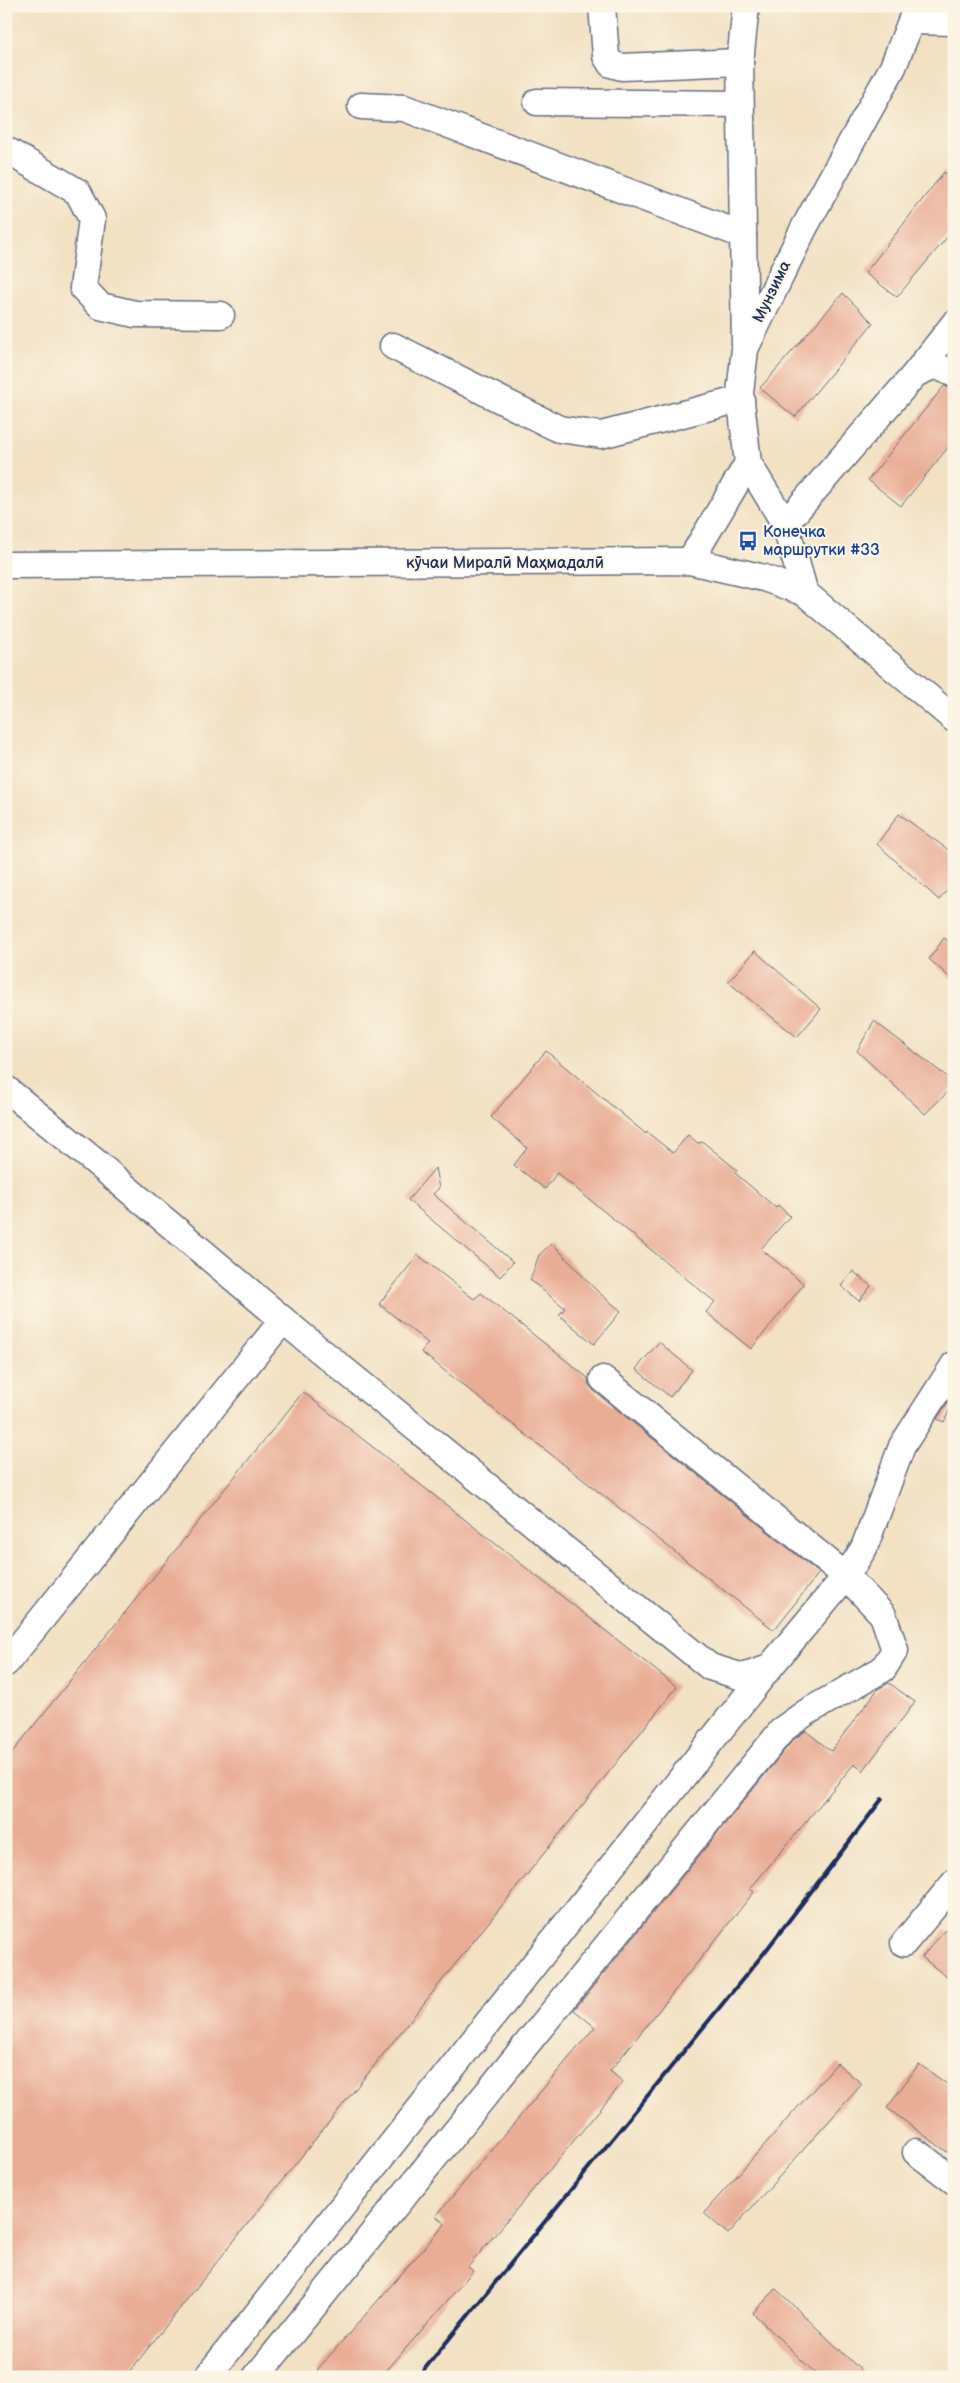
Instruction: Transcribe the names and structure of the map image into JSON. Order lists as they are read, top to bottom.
{
  "streets": {
    "street": ["Мунзима", "кӯчаи Миралӣ Маҳмадалӣ"]
  },
  "crossings": [
    ["Мунзима", "кӯчаи Миралӣ Маҳмадалӣ"]
  ],
  "places": {
    "bus stop": ["Конечка маршрутки #33"]
  }
}
